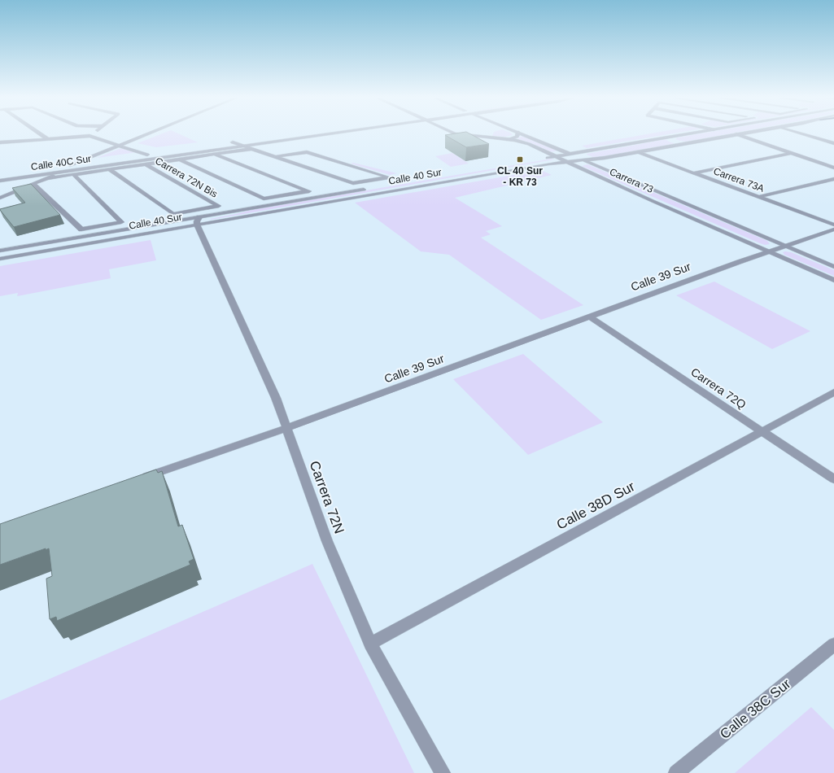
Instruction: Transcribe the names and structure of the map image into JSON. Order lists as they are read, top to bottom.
{
  "streets": {
    "street": [
      "Calle 40C Sur",
      "Calle 40 Sur",
      "Carrera 72N Bis",
      "Carrera 73A",
      "Carrera 73",
      "Calle 39 Sur",
      "Carrera 72Q",
      "Carrera 72N",
      "Calle 38D Sur",
      "Calle 38C Sur"
    ]
  },
  "crossings": [
    ["Calle 40C Sur", "Calle 40 Sur"],
    ["Calle 40C Sur", "Carrera 72N Bis"],
    ["Calle 40 Sur", "Carrera 72N Bis"],
    ["Calle 40 Sur", "Carrera 73A"],
    ["Calle 40 Sur", "Carrera 73"],
    ["Calle 40 Sur", "Carrera 72N"],
    ["Carrera 73", "Calle 39 Sur"],
    ["Calle 39 Sur", "Carrera 72Q"],
    ["Calle 39 Sur", "Carrera 72N"],
    ["Carrera 72Q", "Calle 38D Sur"],
    ["Carrera 72N", "Calle 38D Sur"]
  ],
  "places": {
    "transit": ["CL 40 Sur - KR 73"]
  }
}
